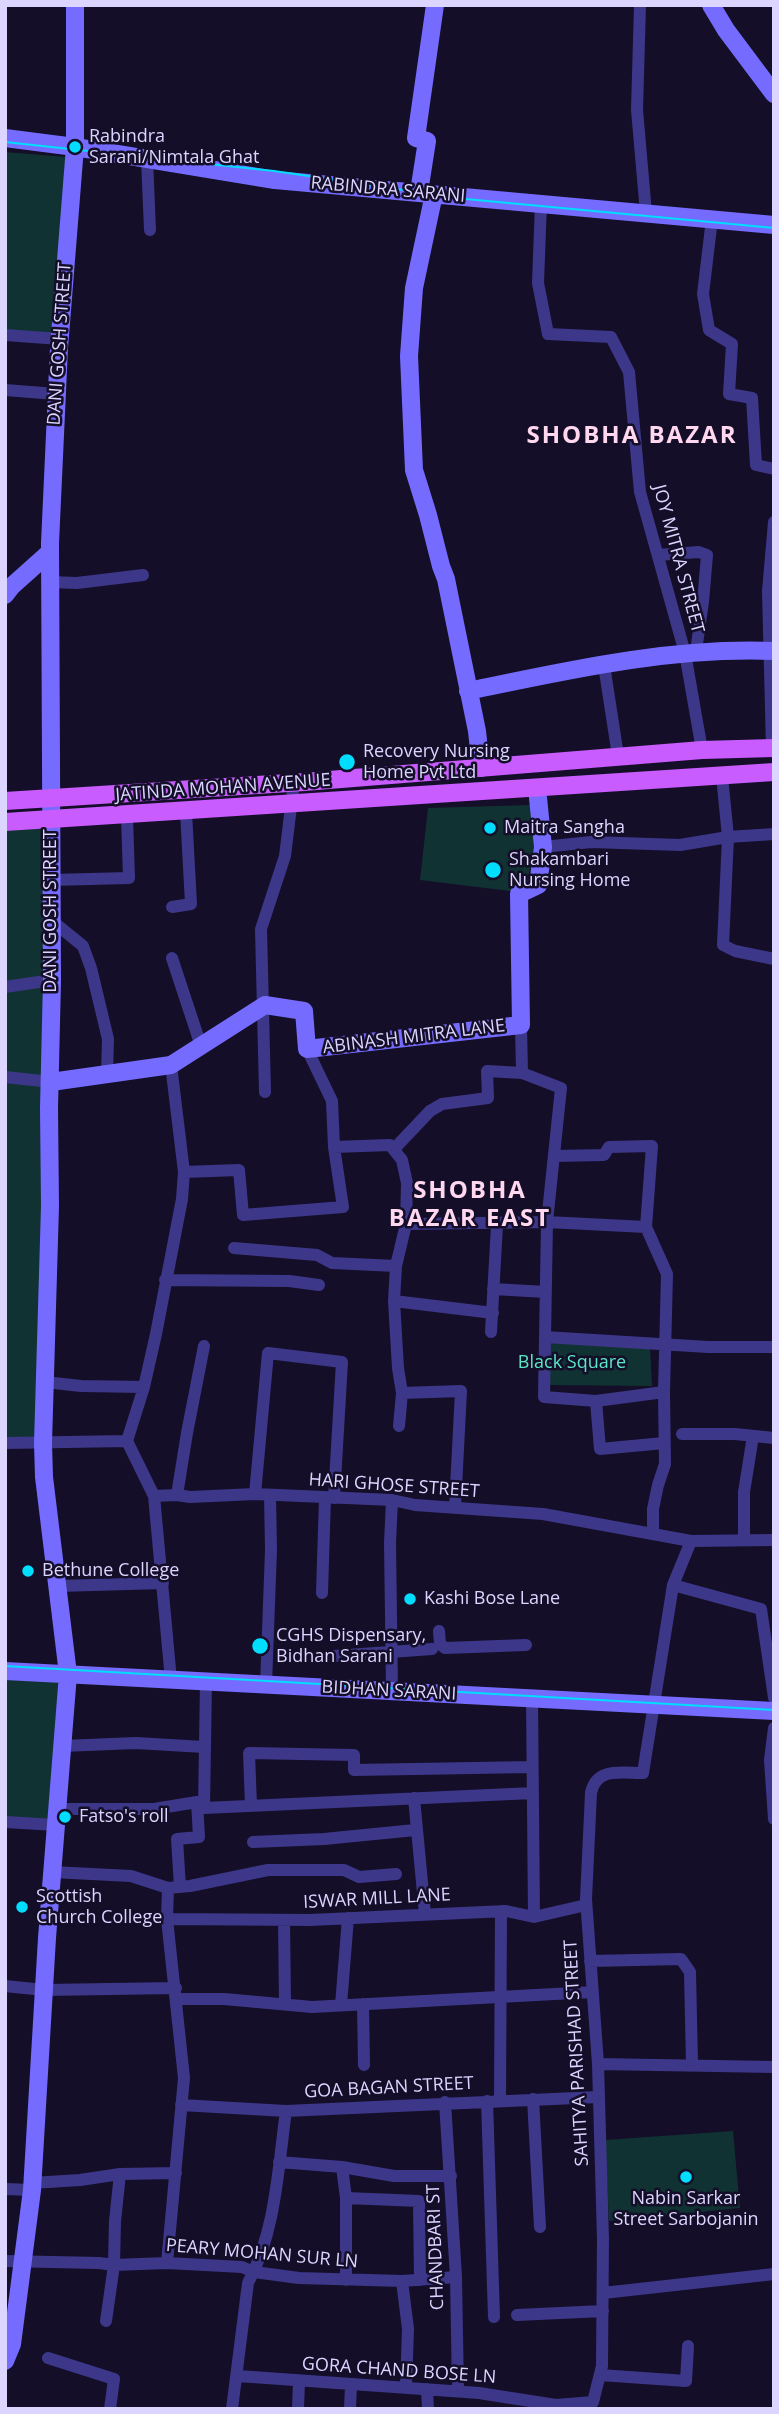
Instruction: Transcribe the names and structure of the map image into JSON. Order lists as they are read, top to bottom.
{
  "streets": {
    "main road": ["JATINDA MOHAN AVENUE"],
    "street": [
      "RABINDRA SARANI",
      "DANI GOSH STREET",
      "JOY MITRA STREET",
      "ABINASH MITRA LANE",
      "HARI GHOSE STREET",
      "BIDHAN SARANI",
      "ISWAR MILL LANE",
      "SAHITYA PARISHAD STREET",
      "GOA BAGAN STREET",
      "CHANDBARI ST",
      "PEARY MOHAN SUR LN",
      "GORA CHAND BOSE LN"
    ]
  },
  "crossings": [
    ["RABINDRA SARANI", "DANI GOSH STREET"],
    ["RABINDRA SARANI", "JOY MITRA STREET"],
    ["DANI GOSH STREET", "JATINDA MOHAN AVENUE"],
    ["DANI GOSH STREET", "BIDHAN SARANI"],
    ["DANI GOSH STREET", "PEARY MOHAN SUR LN"],
    ["BIDHAN SARANI", "SAHITYA PARISHAD STREET"],
    ["ISWAR MILL LANE", "SAHITYA PARISHAD STREET"],
    ["SAHITYA PARISHAD STREET", "GOA BAGAN STREET"],
    ["SAHITYA PARISHAD STREET", "GORA CHAND BOSE LN"],
    ["GOA BAGAN STREET", "CHANDBARI ST"],
    ["CHANDBARI ST", "PEARY MOHAN SUR LN"],
    ["CHANDBARI ST", "GORA CHAND BOSE LN"]
  ],
  "districts": ["SHOBHA BAZAR", "SHOBHA BAZAR EAST"],
  "parks": ["Black Square"],
  "places": [
    "Rabindra Sarani/Nimtala Ghat",
    "Recovery Nursing Home Pvt Ltd",
    "Maitra Sangha",
    "Shakambari Nursing Home",
    "Bethune College",
    "Kashi Bose Lane",
    "CGHS Dispensary, Bidhan Sarani",
    "Fatso's roll",
    "Scottish Church College",
    "Nabin Sarkar Street Sarbojanin"
  ]
}
